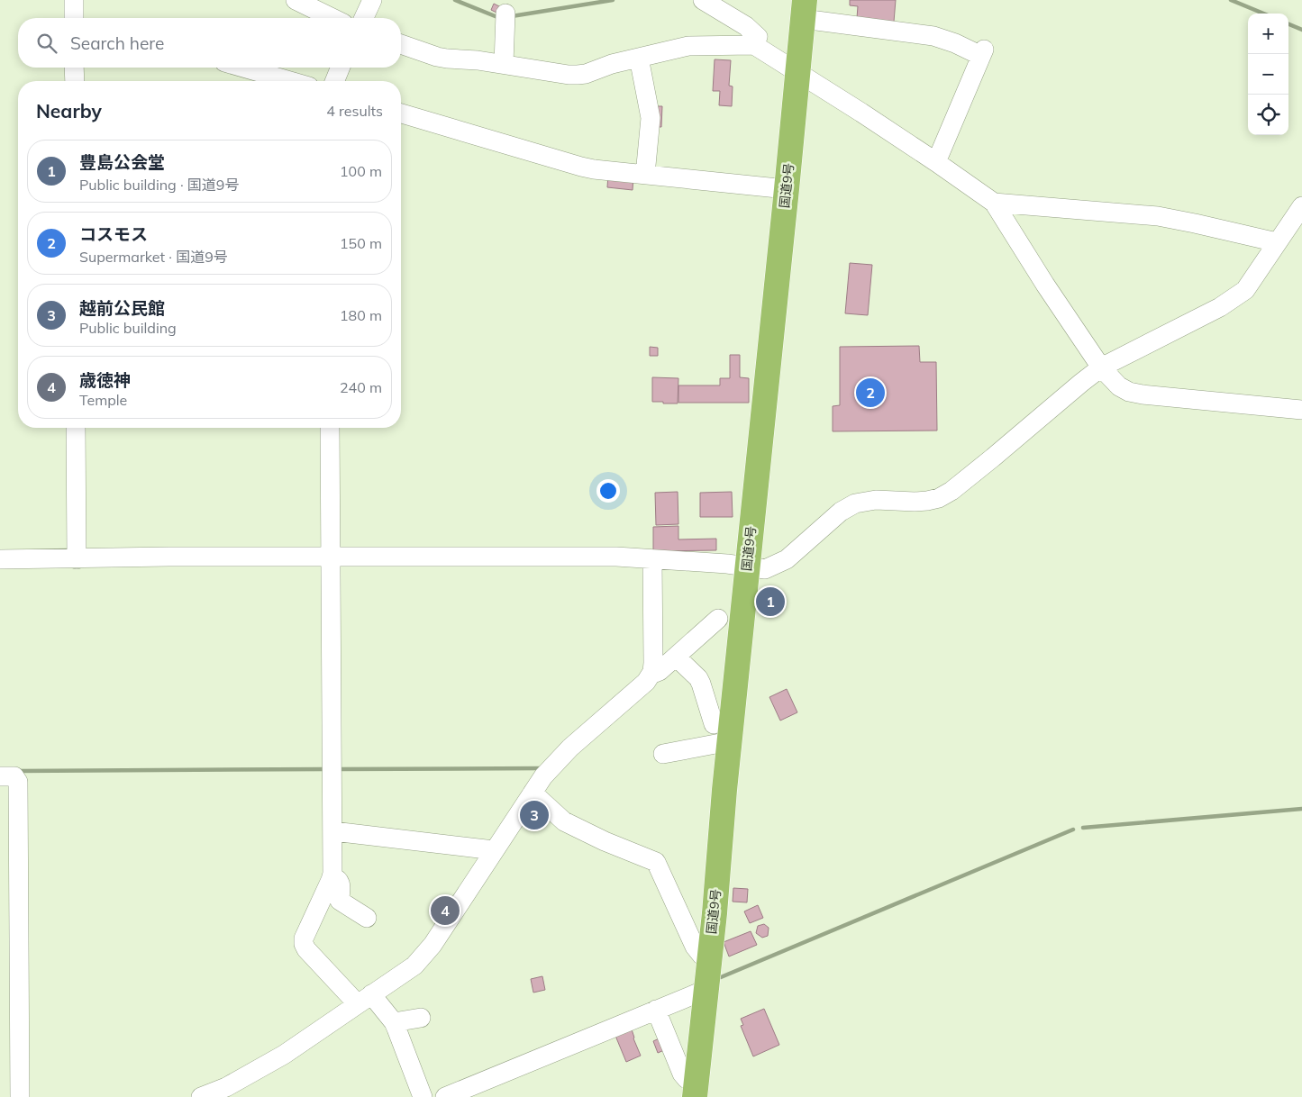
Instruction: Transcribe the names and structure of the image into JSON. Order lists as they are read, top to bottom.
{
  "streets": {
    "highway": ["国道9号"]
  },
  "page": {
    "map_buttons": ["+", "−"],
    "search": "Search here",
    "heading": ["Nearby", "4 results"],
    "list": [
      {
        "mark": "1",
        "name": "豊島公会堂",
        "note": "Public building · 国道9号",
        "value": "100 m"
      },
      {
        "mark": "2",
        "name": "コスモス",
        "note": "Supermarket · 国道9号",
        "value": "150 m"
      },
      {
        "mark": "3",
        "name": "越前公民館",
        "note": "Public building",
        "value": "180 m"
      },
      {
        "mark": "4",
        "name": "歳徳神",
        "note": "Temple",
        "value": "240 m"
      }
    ],
    "pins": [
      "2",
      "1",
      "3",
      "4"
    ]
  }
}
